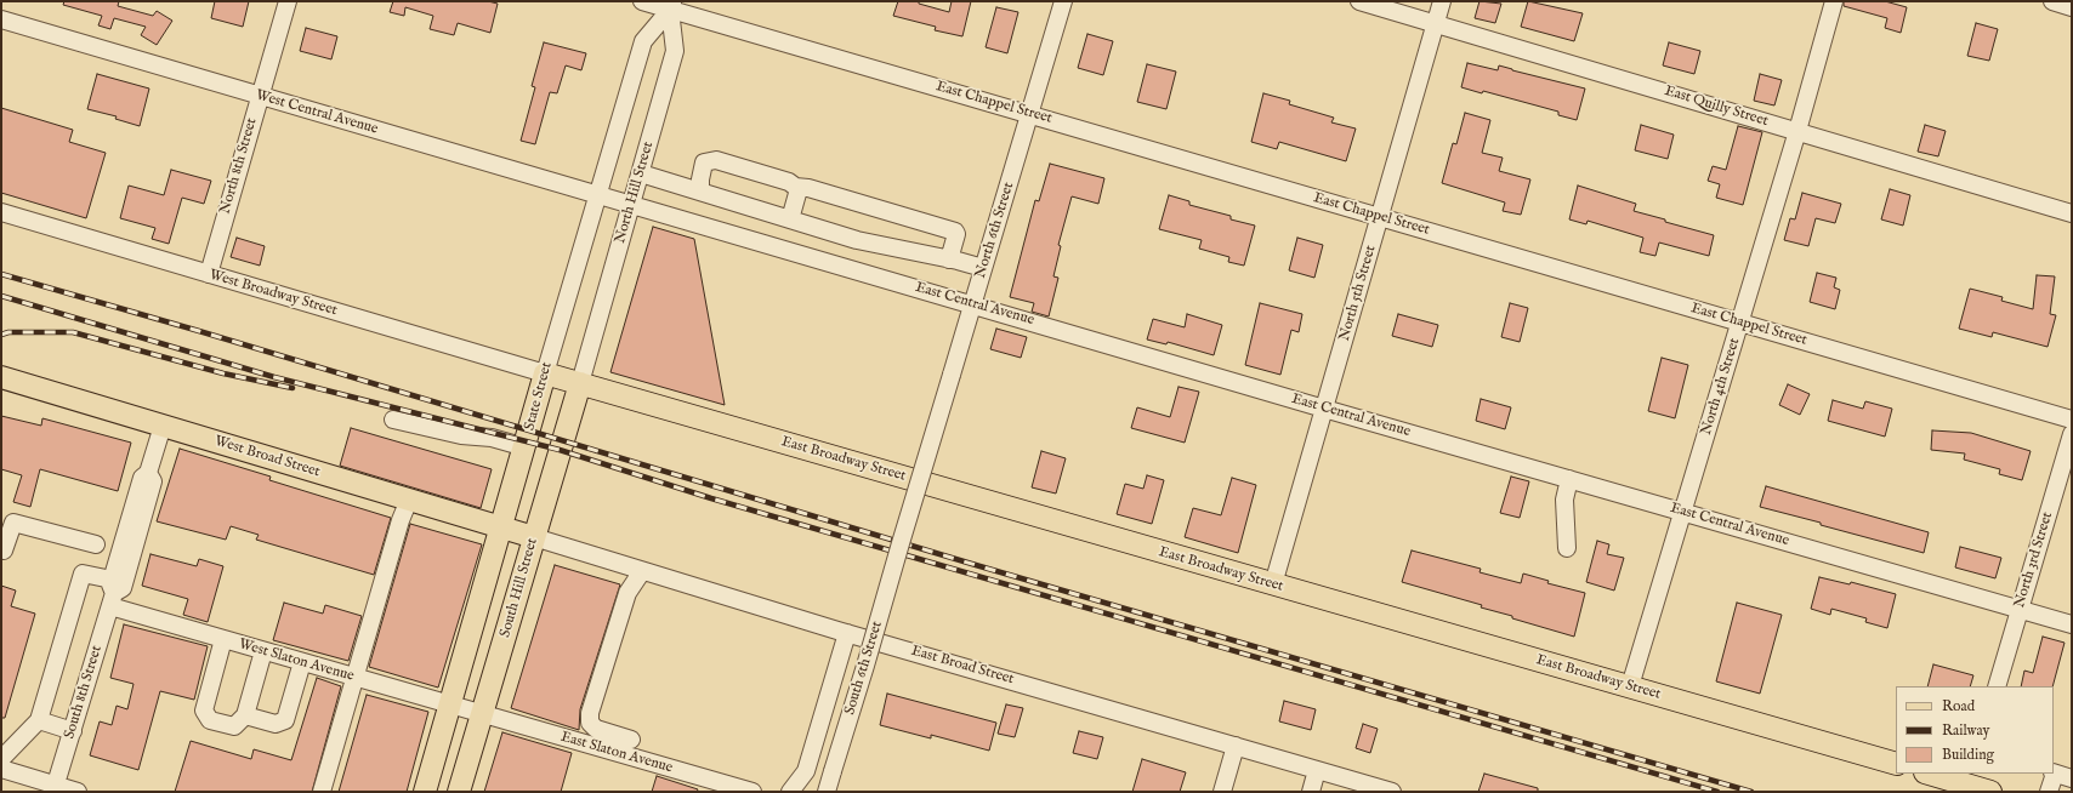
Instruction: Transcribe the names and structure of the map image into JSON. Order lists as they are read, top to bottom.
{
  "streets": {
    "main road": [
      "State Street",
      "West Broad Street",
      "East Broadway Street",
      "South Hill Street"
    ],
    "street": [
      "East Chappel Street",
      "East Quilly Street",
      "West Central Avenue",
      "North 8th Street",
      "North Hill Street",
      "North 6th Street",
      "West Broadway Street",
      "North 5th Street",
      "East Central Avenue",
      "North 4th Street",
      "North 3rd Street",
      "West Slaton Avenue",
      "East Broad Street",
      "South 6th Street",
      "South 8th Street",
      "East Slaton Avenue"
    ]
  },
  "crossings": [
    ["East Chappel Street", "North Hill Street"],
    ["East Chappel Street", "North 6th Street"],
    ["East Chappel Street", "North 5th Street"],
    ["East Chappel Street", "North 4th Street"],
    ["East Chappel Street", "State Street"],
    ["East Quilly Street", "North 5th Street"],
    ["East Quilly Street", "North 4th Street"],
    ["West Central Avenue", "North 8th Street"],
    ["West Central Avenue", "North Hill Street"],
    ["West Central Avenue", "East Central Avenue"],
    ["West Central Avenue", "State Street"],
    ["North 8th Street", "West Broadway Street"],
    ["North Hill Street", "East Central Avenue"],
    ["North Hill Street", "State Street"],
    ["North Hill Street", "East Broadway Street"],
    ["North Hill Street", "South Hill Street"],
    ["North 6th Street", "East Central Avenue"],
    ["North 6th Street", "South 6th Street"],
    ["West Broadway Street", "State Street"],
    ["West Broadway Street", "East Broadway Street"],
    ["North 5th Street", "East Central Avenue"],
    ["North 5th Street", "East Broadway Street"],
    ["East Central Avenue", "North 4th Street"],
    ["East Central Avenue", "North 3rd Street"],
    ["North 4th Street", "East Broadway Street"],
    ["State Street", "West Broad Street"],
    ["State Street", "East Broadway Street"],
    ["State Street", "West Slaton Avenue"],
    ["West Broad Street", "South Hill Street"],
    ["West Broad Street", "East Broad Street"],
    ["West Broad Street", "South 8th Street"],
    ["East Broadway Street", "South Hill Street"],
    ["South Hill Street", "West Slaton Avenue"],
    ["South Hill Street", "East Broad Street"],
    ["South Hill Street", "East Slaton Avenue"],
    ["West Slaton Avenue", "South 8th Street"],
    ["West Slaton Avenue", "East Slaton Avenue"]
  ],
  "legend": ["Road", "Railway", "Building"]
}
